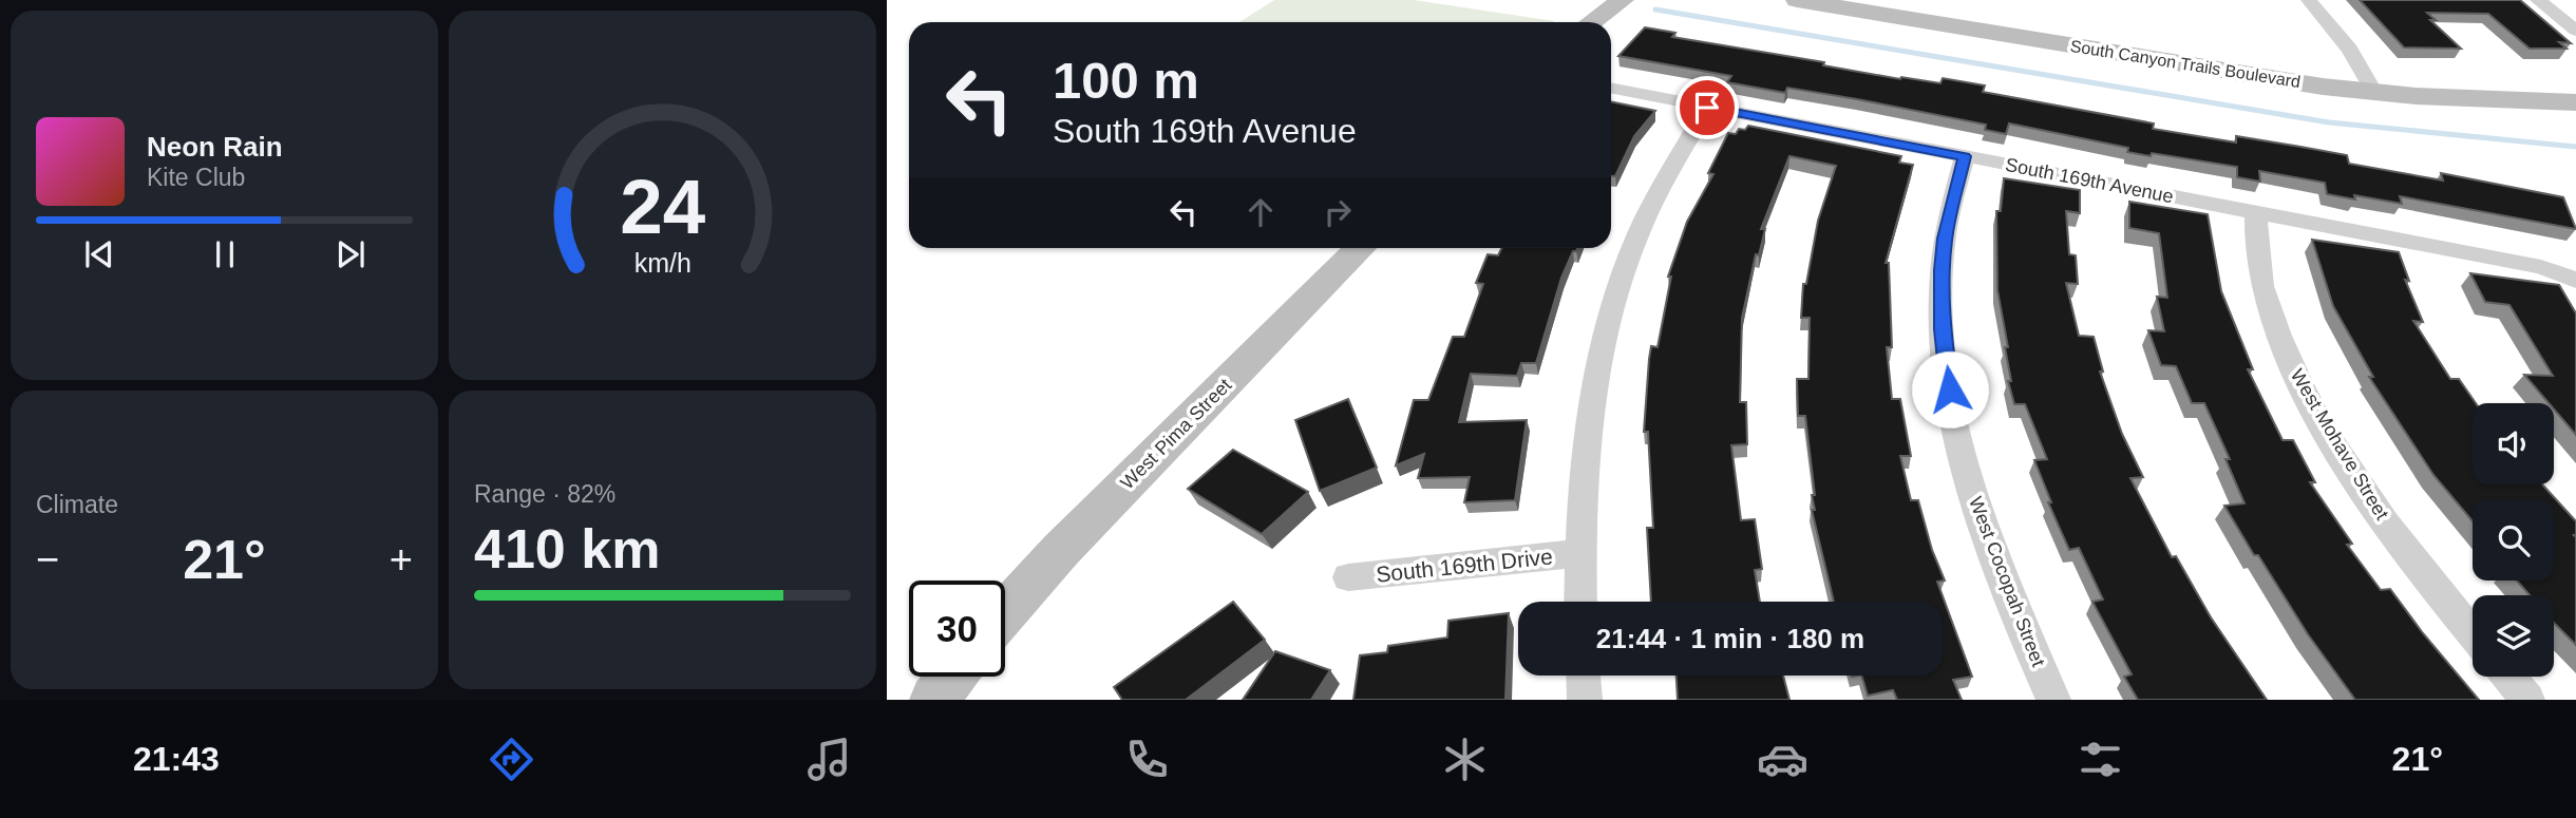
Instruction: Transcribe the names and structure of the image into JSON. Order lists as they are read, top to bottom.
{
  "streets": {
    "street": [
      "South Canyon Trails Boulevard",
      "South 169th Avenue",
      "West Pima Street",
      "West Mohave Street",
      "South 169th Drive",
      "West Cocopah Street"
    ]
  },
  "crossings": [
    ["South 169th Avenue", "West Mohave Street"],
    ["South 169th Avenue", "West Cocopah Street"]
  ],
  "page": {
    "turn": ["100 m", "South 169th Avenue"],
    "song": ["Neon Rain", "Kite Club"],
    "tile": [
      "Climate",
      ["Range · 82%", "410 km"]
    ],
    "heat": ["−", "21°", "+"],
    "limit": "30",
    "trip": "21:44 · 1 min · 180 m",
    "tabs": ["21:43", "21°"],
    "gauge": ["24", "km/h"]
  }
}
